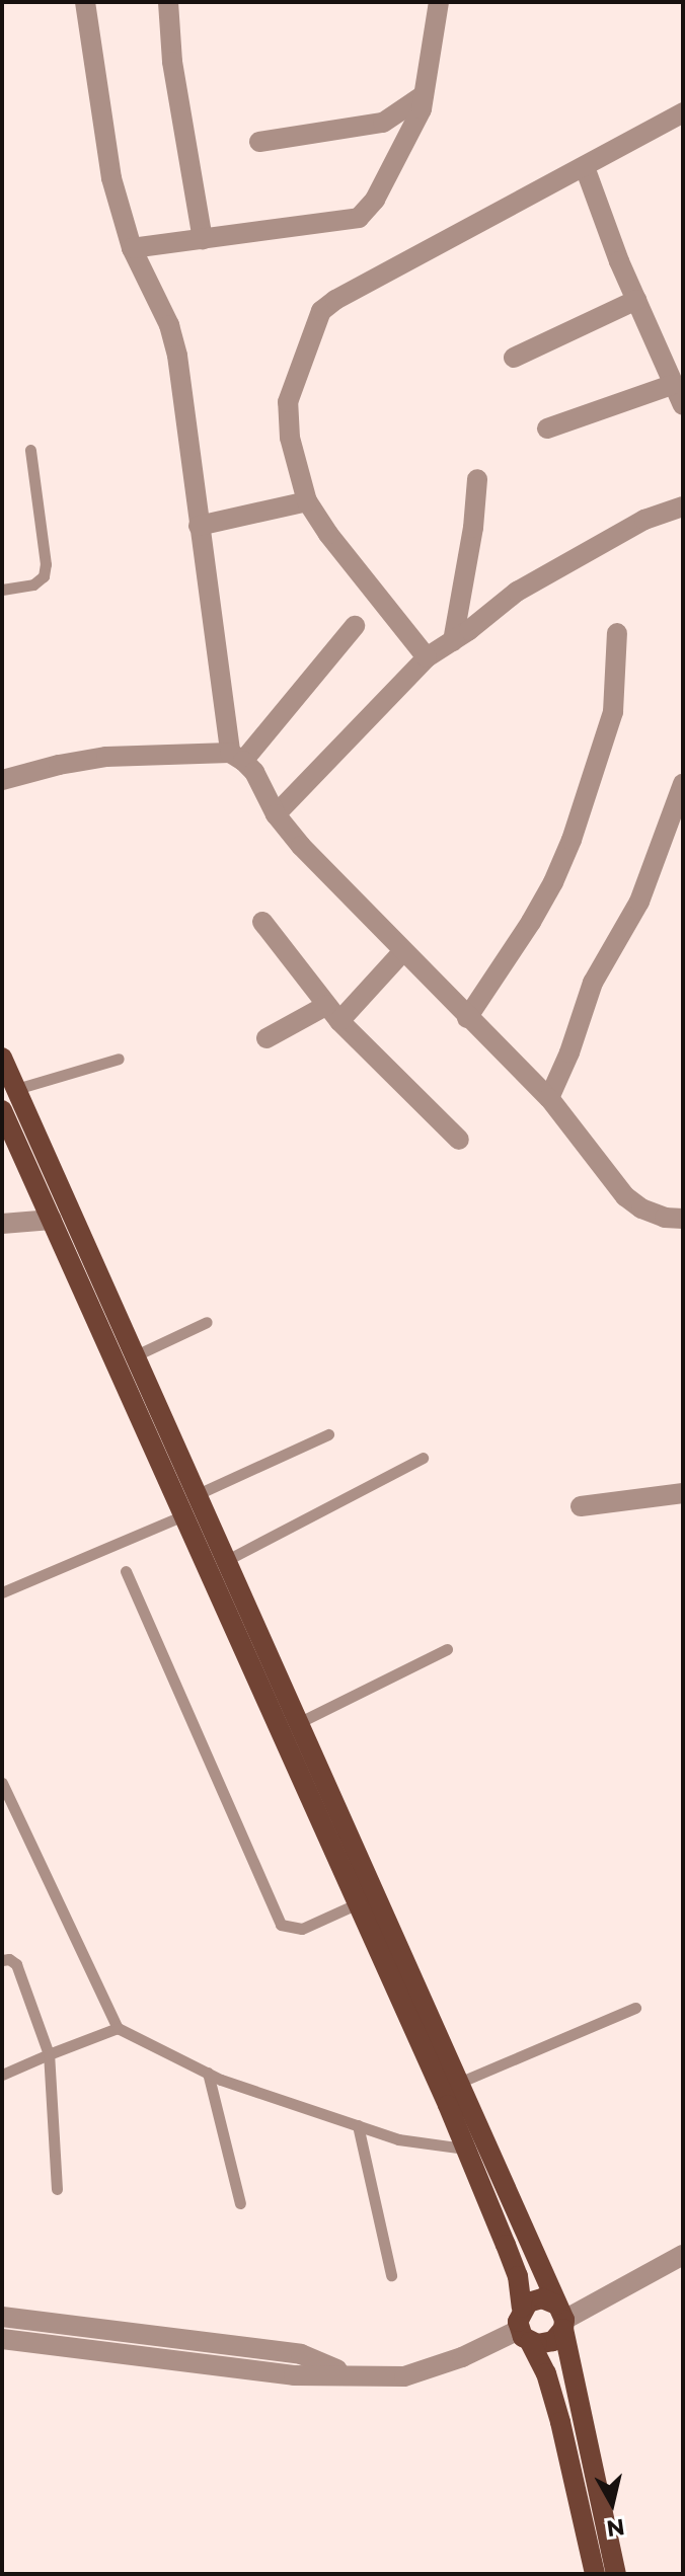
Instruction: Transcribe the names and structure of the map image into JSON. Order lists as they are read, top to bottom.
{
  "north": "bottom"
}
